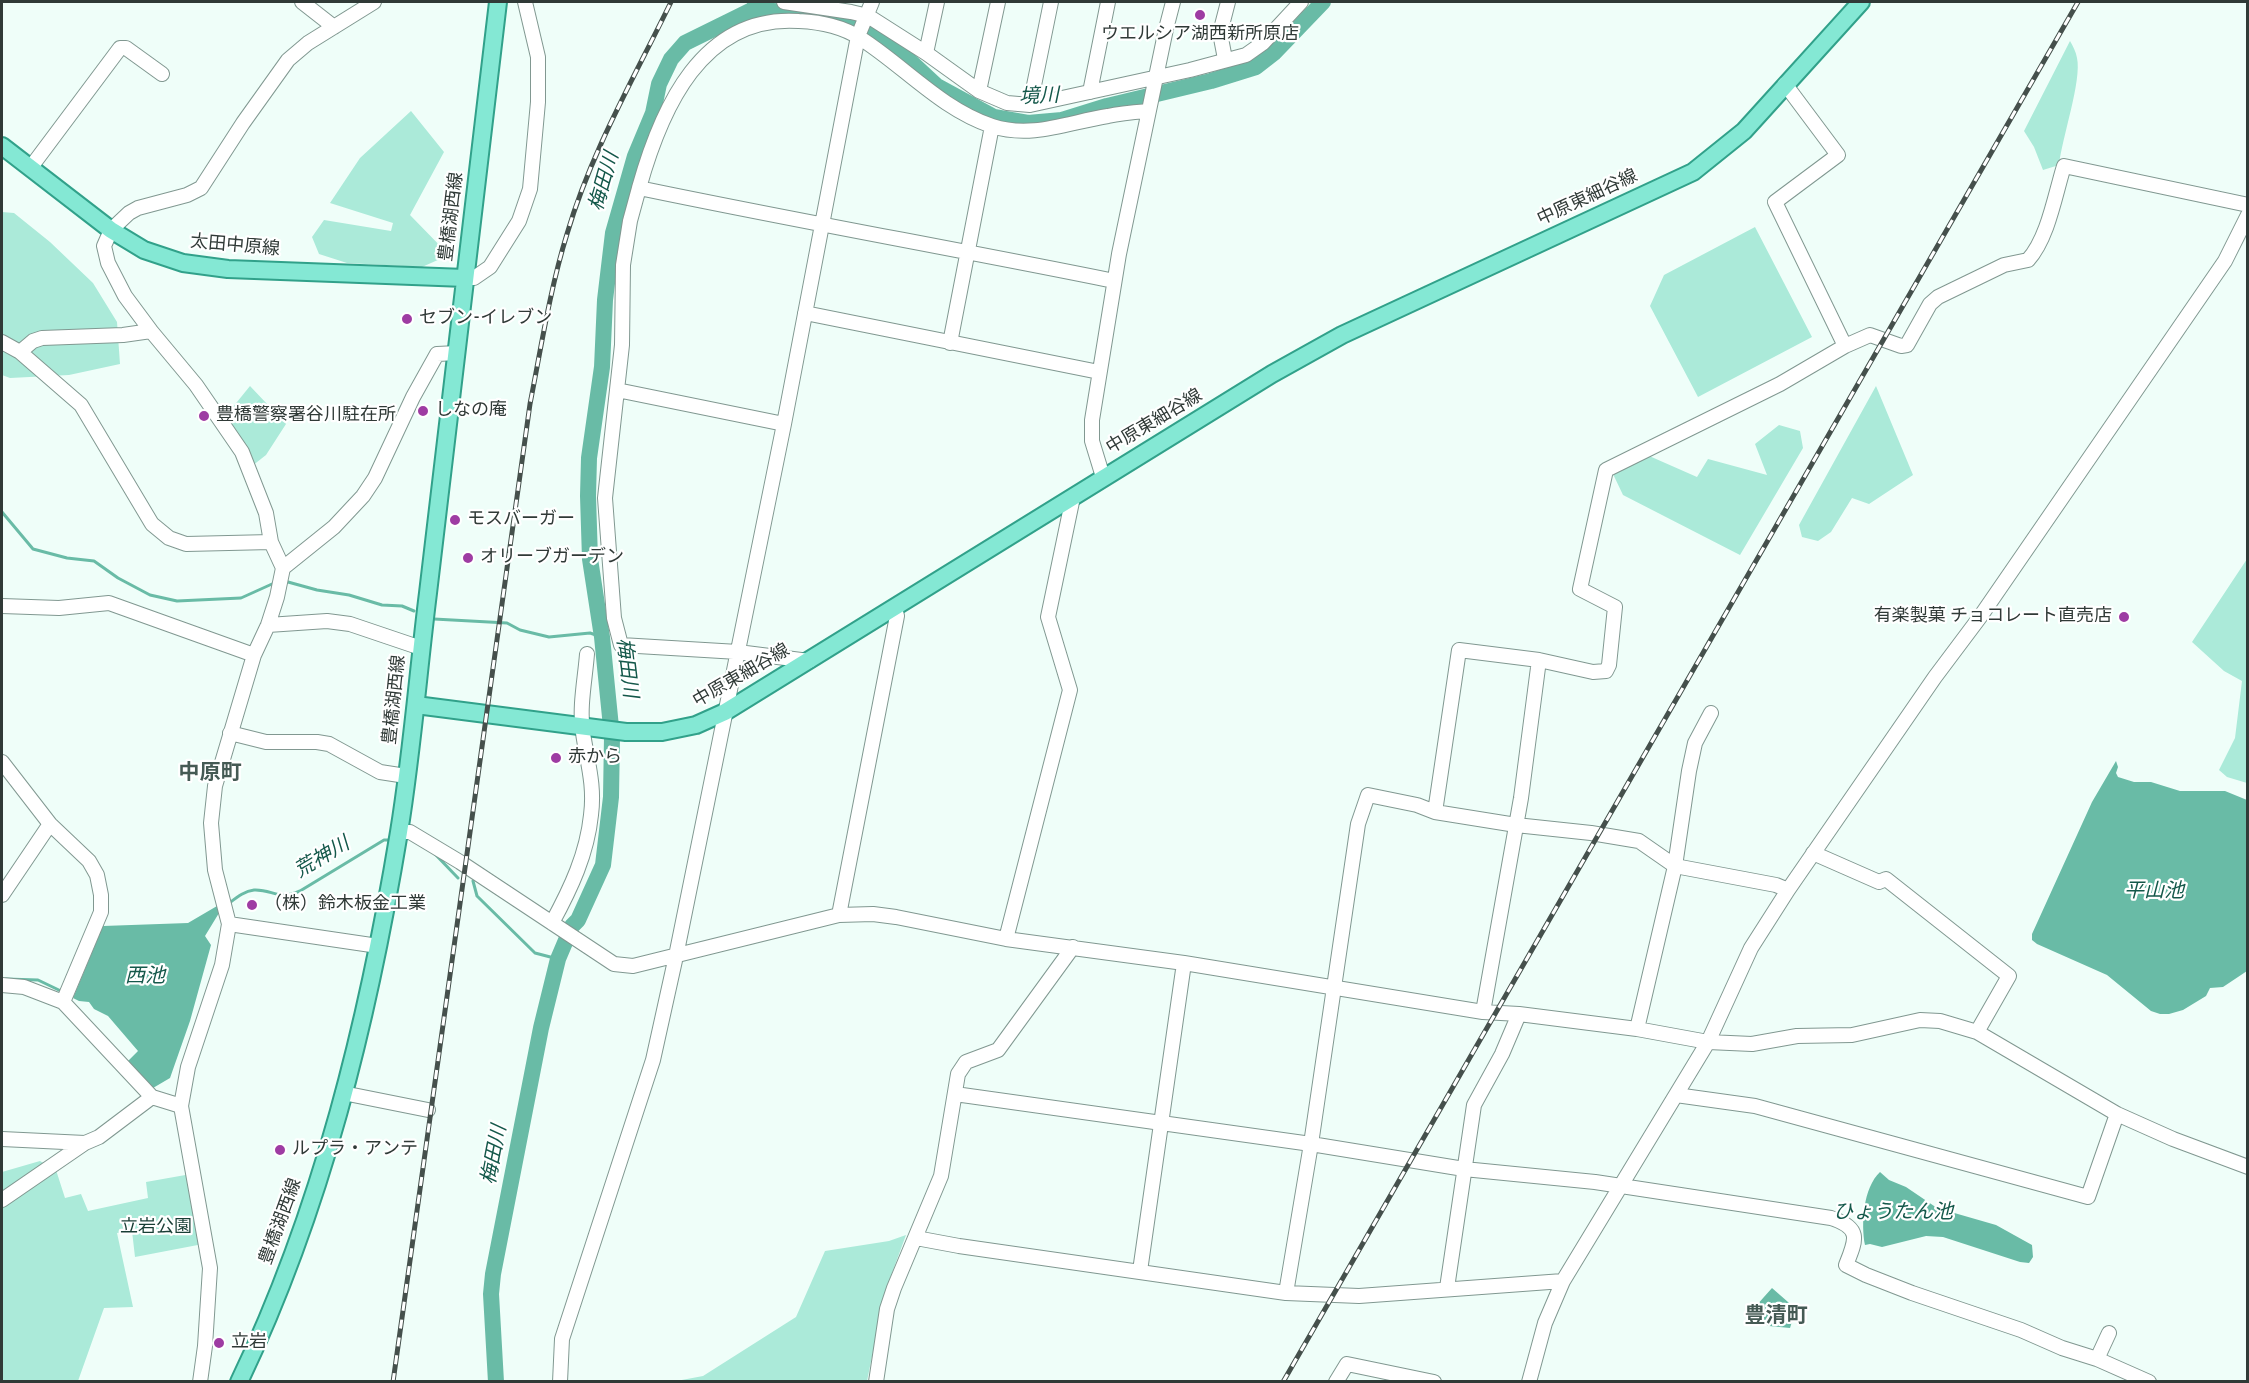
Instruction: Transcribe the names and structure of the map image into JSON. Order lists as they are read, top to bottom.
{
  "streets": {
    "main road": ["中原東細谷線", "豊橋湖西線", "太田中原線"]
  },
  "crossings": [
    ["中原東細谷線", "豊橋湖西線"],
    ["豊橋湖西線", "太田中原線"]
  ],
  "districts": ["中原町", "豊清町"],
  "water": [
    "境川",
    "梅田川",
    "荒神川",
    "平山池",
    "西池",
    "ひょうたん池"
  ],
  "parks": ["立岩公園"],
  "places": [
    "ウエルシア湖西新所原店",
    "セブン-イレブン",
    "しなの庵",
    "豊橋警察署谷川駐在所",
    "モスバーガー",
    "オリーブガーデン",
    "有楽製菓 チョコレート直売店",
    "赤から",
    "（株）鈴木板金工業",
    "ルプラ・アンテ",
    "立岩"
  ]
}
